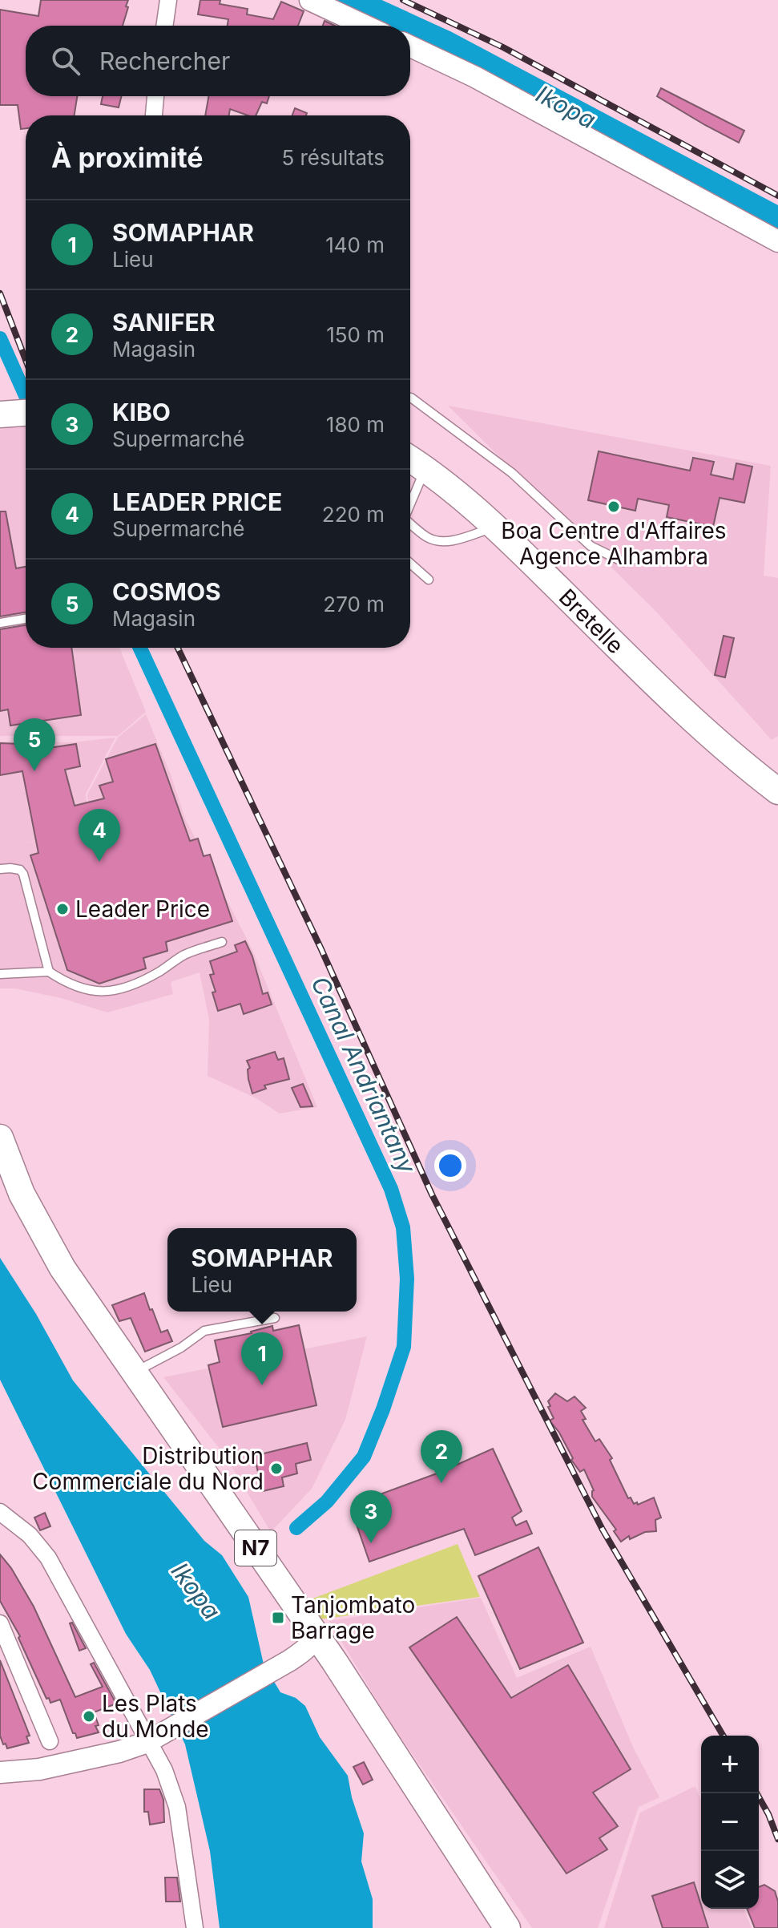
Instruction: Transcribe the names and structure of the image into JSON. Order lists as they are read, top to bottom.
{
  "streets": {
    "main road": ["Bretelle", "N7"]
  },
  "water": ["Ikopa", "Canal Andriantany"],
  "places": {
    "other": [
      "Boa Centre d'Affaires Agence Alhambra",
      "Leader Price",
      "Distribution Commerciale du Nord",
      "Les Plats du Monde"
    ],
    "transit": ["Tanjombato Barrage"]
  },
  "page": {
    "search": "Rechercher",
    "heading": ["À proximité", "5 résultats"],
    "list": [
      {
        "mark": "1",
        "name": "SOMAPHAR",
        "note": "Lieu",
        "value": "140 m"
      },
      {
        "mark": "2",
        "name": "SANIFER",
        "note": "Magasin",
        "value": "150 m"
      },
      {
        "mark": "3",
        "name": "KIBO",
        "note": "Supermarché",
        "value": "180 m"
      },
      {
        "mark": "4",
        "name": "LEADER PRICE",
        "note": "Supermarché",
        "value": "220 m"
      },
      {
        "mark": "5",
        "name": "COSMOS",
        "note": "Magasin",
        "value": "270 m"
      }
    ],
    "pins": [
      "5",
      "4",
      "1",
      "2",
      "3"
    ],
    "popup": ["SOMAPHAR", "Lieu"],
    "map_buttons": ["+", "−"]
  }
}
